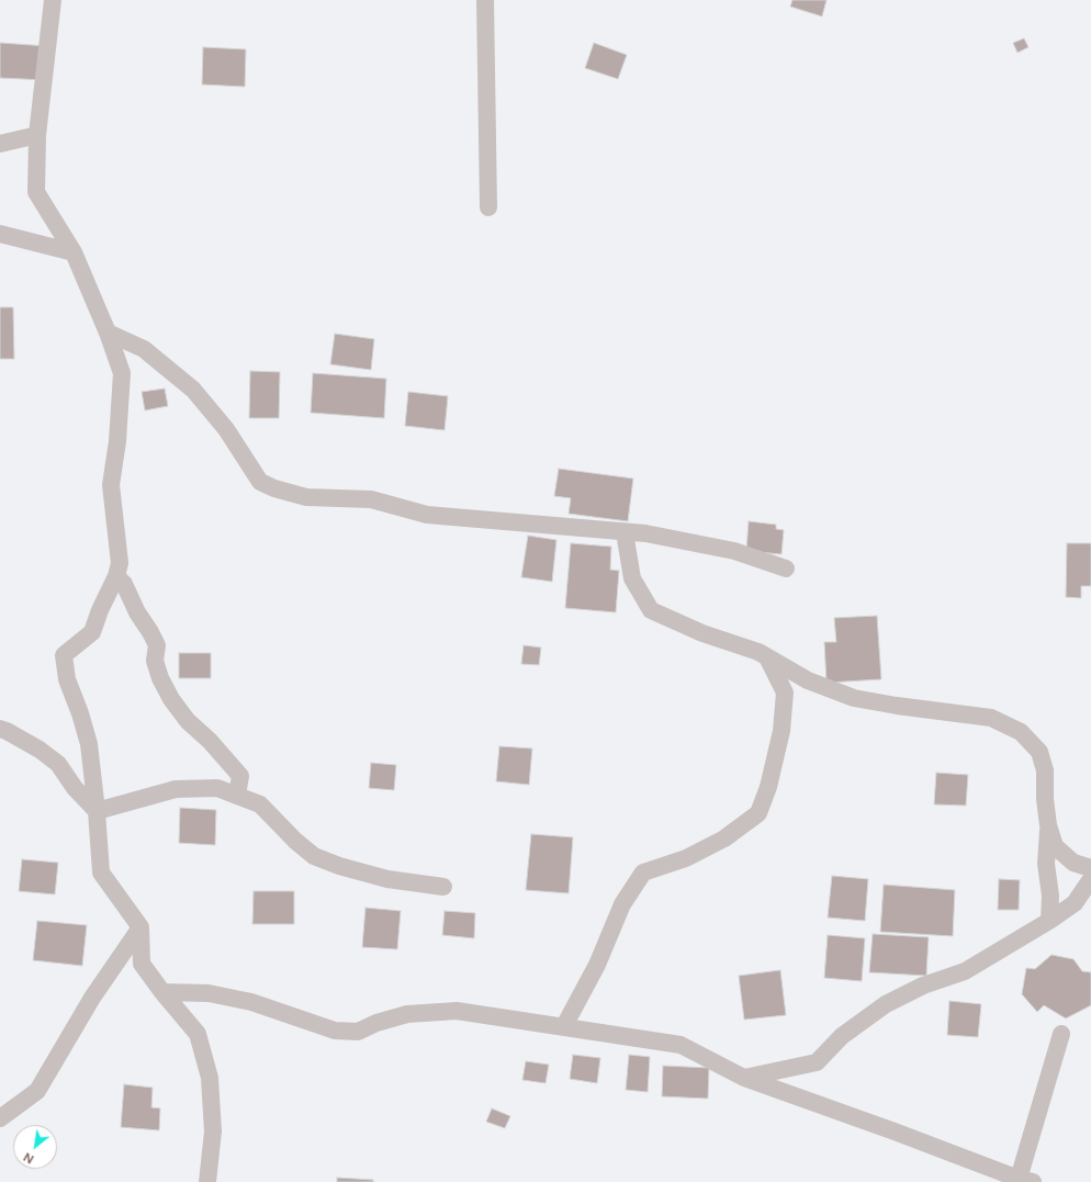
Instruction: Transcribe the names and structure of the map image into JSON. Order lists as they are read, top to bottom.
{
  "north": "bottom left"
}
